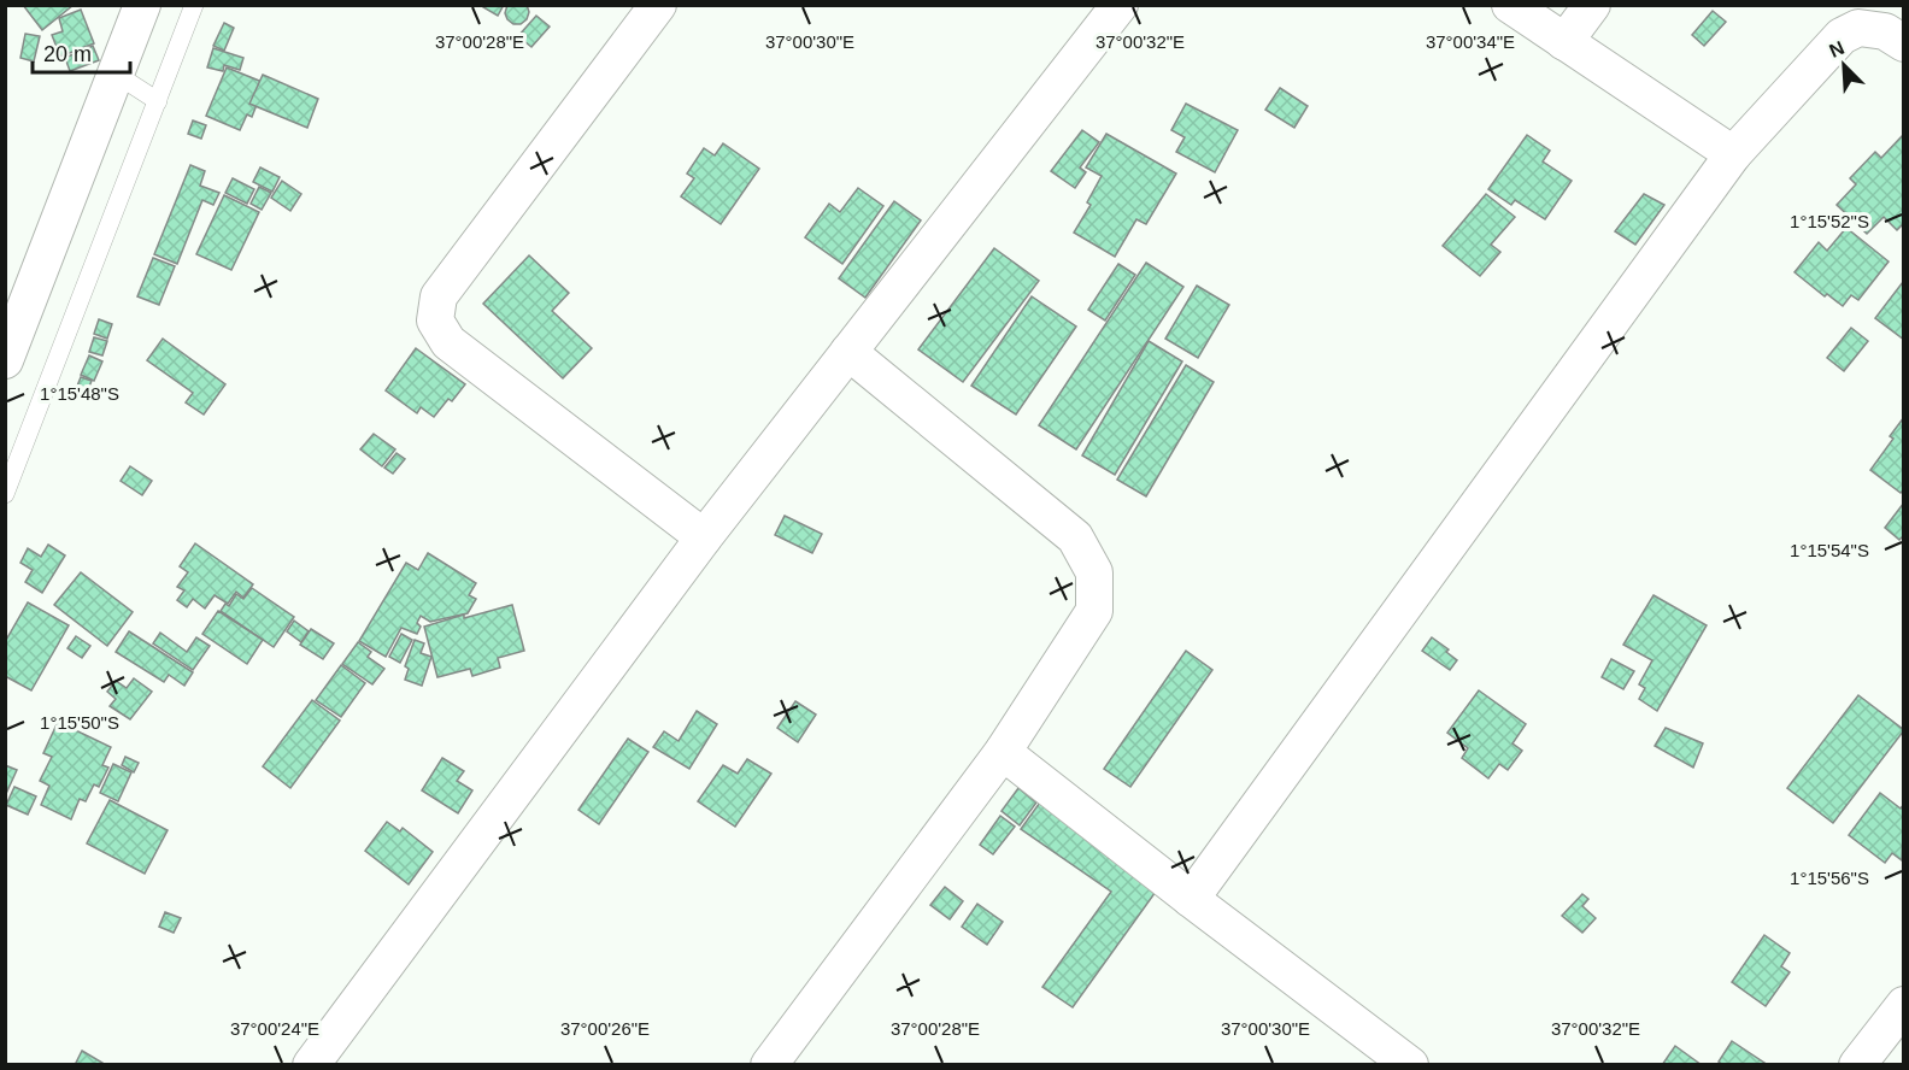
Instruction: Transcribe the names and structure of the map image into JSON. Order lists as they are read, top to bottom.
{
  "scale_bar": "20 m",
  "north": "top left",
  "coordinates": [
    "37°00'28\"E",
    "37°00'30\"E",
    "37°00'32\"E",
    "37°00'34\"E",
    "1°15'52\"S",
    "1°15'48\"S",
    "1°15'54\"S",
    "1°15'50\"S",
    "1°15'56\"S",
    "37°00'24\"E",
    "37°00'26\"E"
  ]
}
